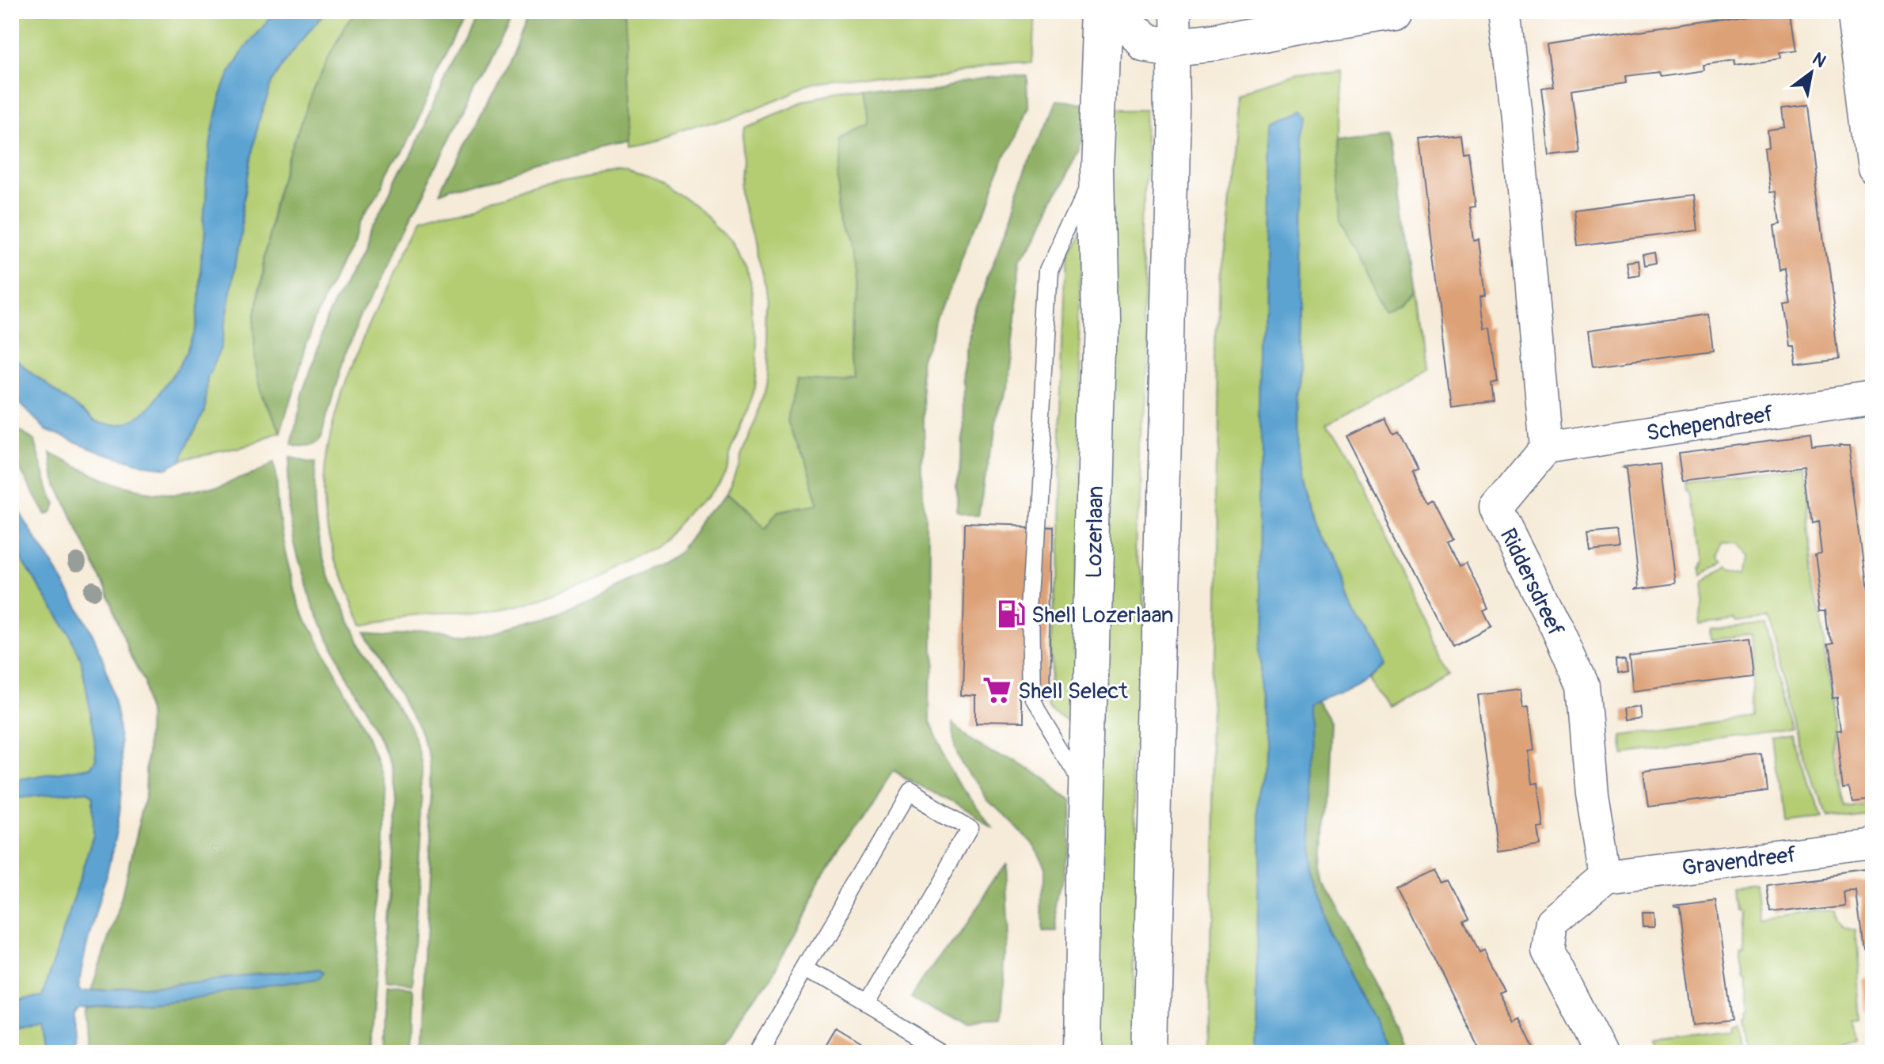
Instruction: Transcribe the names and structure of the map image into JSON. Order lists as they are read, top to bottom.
{
  "streets": {
    "main road": ["Lozerlaan"],
    "street": ["Schependreef", "Riddersdreef", "Gravendreef"]
  },
  "crossings": [
    ["Schependreef", "Riddersdreef"],
    ["Riddersdreef", "Gravendreef"]
  ],
  "places": {
    "fuel station": ["Shell Lozerlaan"],
    "supermarket": ["Shell Select"]
  },
  "north": "top right"
}
